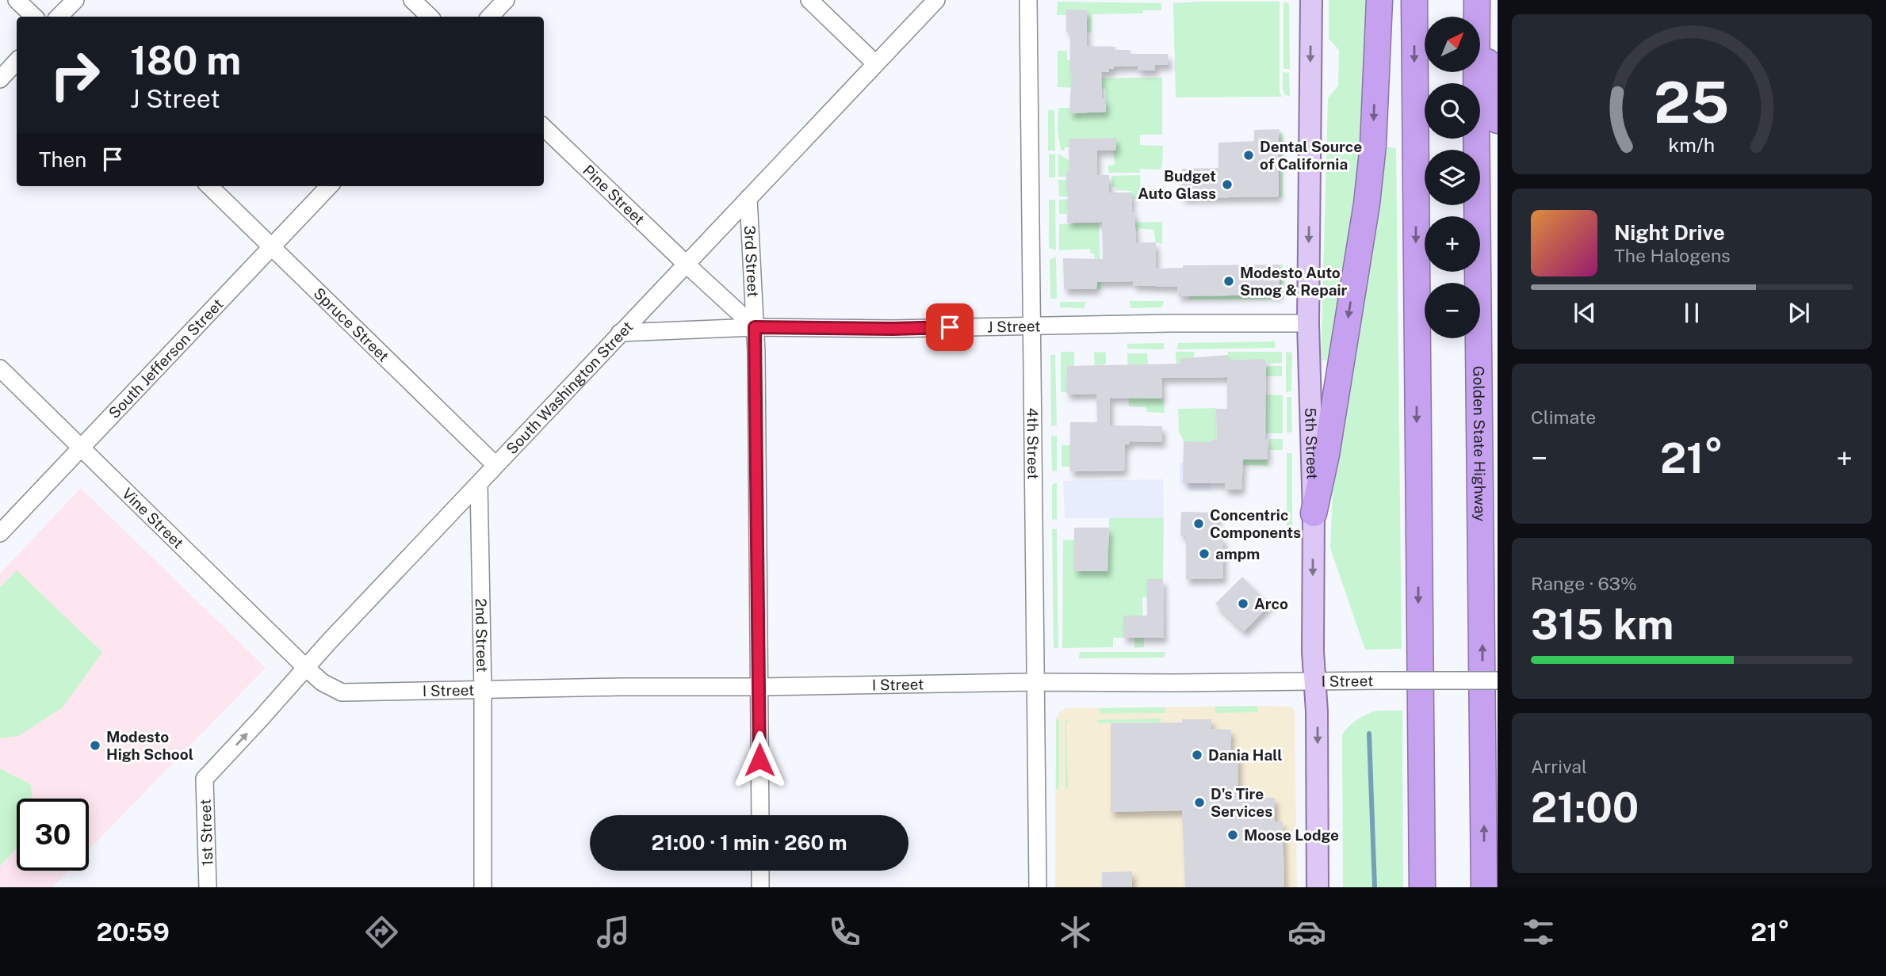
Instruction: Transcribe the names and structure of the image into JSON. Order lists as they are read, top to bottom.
{
  "streets": {
    "highway": ["Golden State Highway"],
    "main road": ["5th Street"],
    "street": [
      "Pine Street",
      "3rd Street",
      "Spruce Street",
      "J Street",
      "South Jefferson Street",
      "South Washington Street",
      "4th Street",
      "Vine Street",
      "2nd Street",
      "I Street",
      "1st Street"
    ]
  },
  "crossings": [
    ["Pine Street", "3rd Street"],
    ["Pine Street", "J Street"],
    ["Pine Street", "South Washington Street"],
    ["3rd Street", "J Street"],
    ["3rd Street", "South Washington Street"],
    ["3rd Street", "I Street"],
    ["Spruce Street", "South Jefferson Street"],
    ["Spruce Street", "South Washington Street"],
    ["J Street", "South Washington Street"],
    ["J Street", "4th Street"],
    ["J Street", "5th Street"],
    ["South Jefferson Street", "Vine Street"],
    ["South Washington Street", "Vine Street"],
    ["South Washington Street", "2nd Street"],
    ["South Washington Street", "I Street"],
    ["South Washington Street", "1st Street"],
    ["4th Street", "I Street"],
    ["5th Street", "I Street"],
    ["Vine Street", "I Street"],
    ["2nd Street", "I Street"]
  ],
  "one_way": ["5th Street"],
  "places": [
    "Dental Source of California",
    "Budget Auto Glass",
    "Modesto Auto Smog & Repair",
    "Concentric Components",
    "ampm",
    "Arco",
    "Modesto High School",
    "Dania Hall",
    "D's Tire Services",
    "Moose Lodge"
  ],
  "north": "top right",
  "page": {
    "map_buttons": ["+", "−"],
    "turn": ["180 m", "J Street"],
    "then": "Then",
    "song": ["Night Drive", "The Halogens"],
    "tile": [
      "Climate",
      ["Range · 63%", "315 km"],
      ["Arrival", "21:00"]
    ],
    "heat": ["−", "21°", "+"],
    "limit": "30",
    "trip": "21:00 · 1 min · 260 m",
    "tabs": ["20:59", "21°"],
    "gauge": ["25", "km/h"]
  }
}
